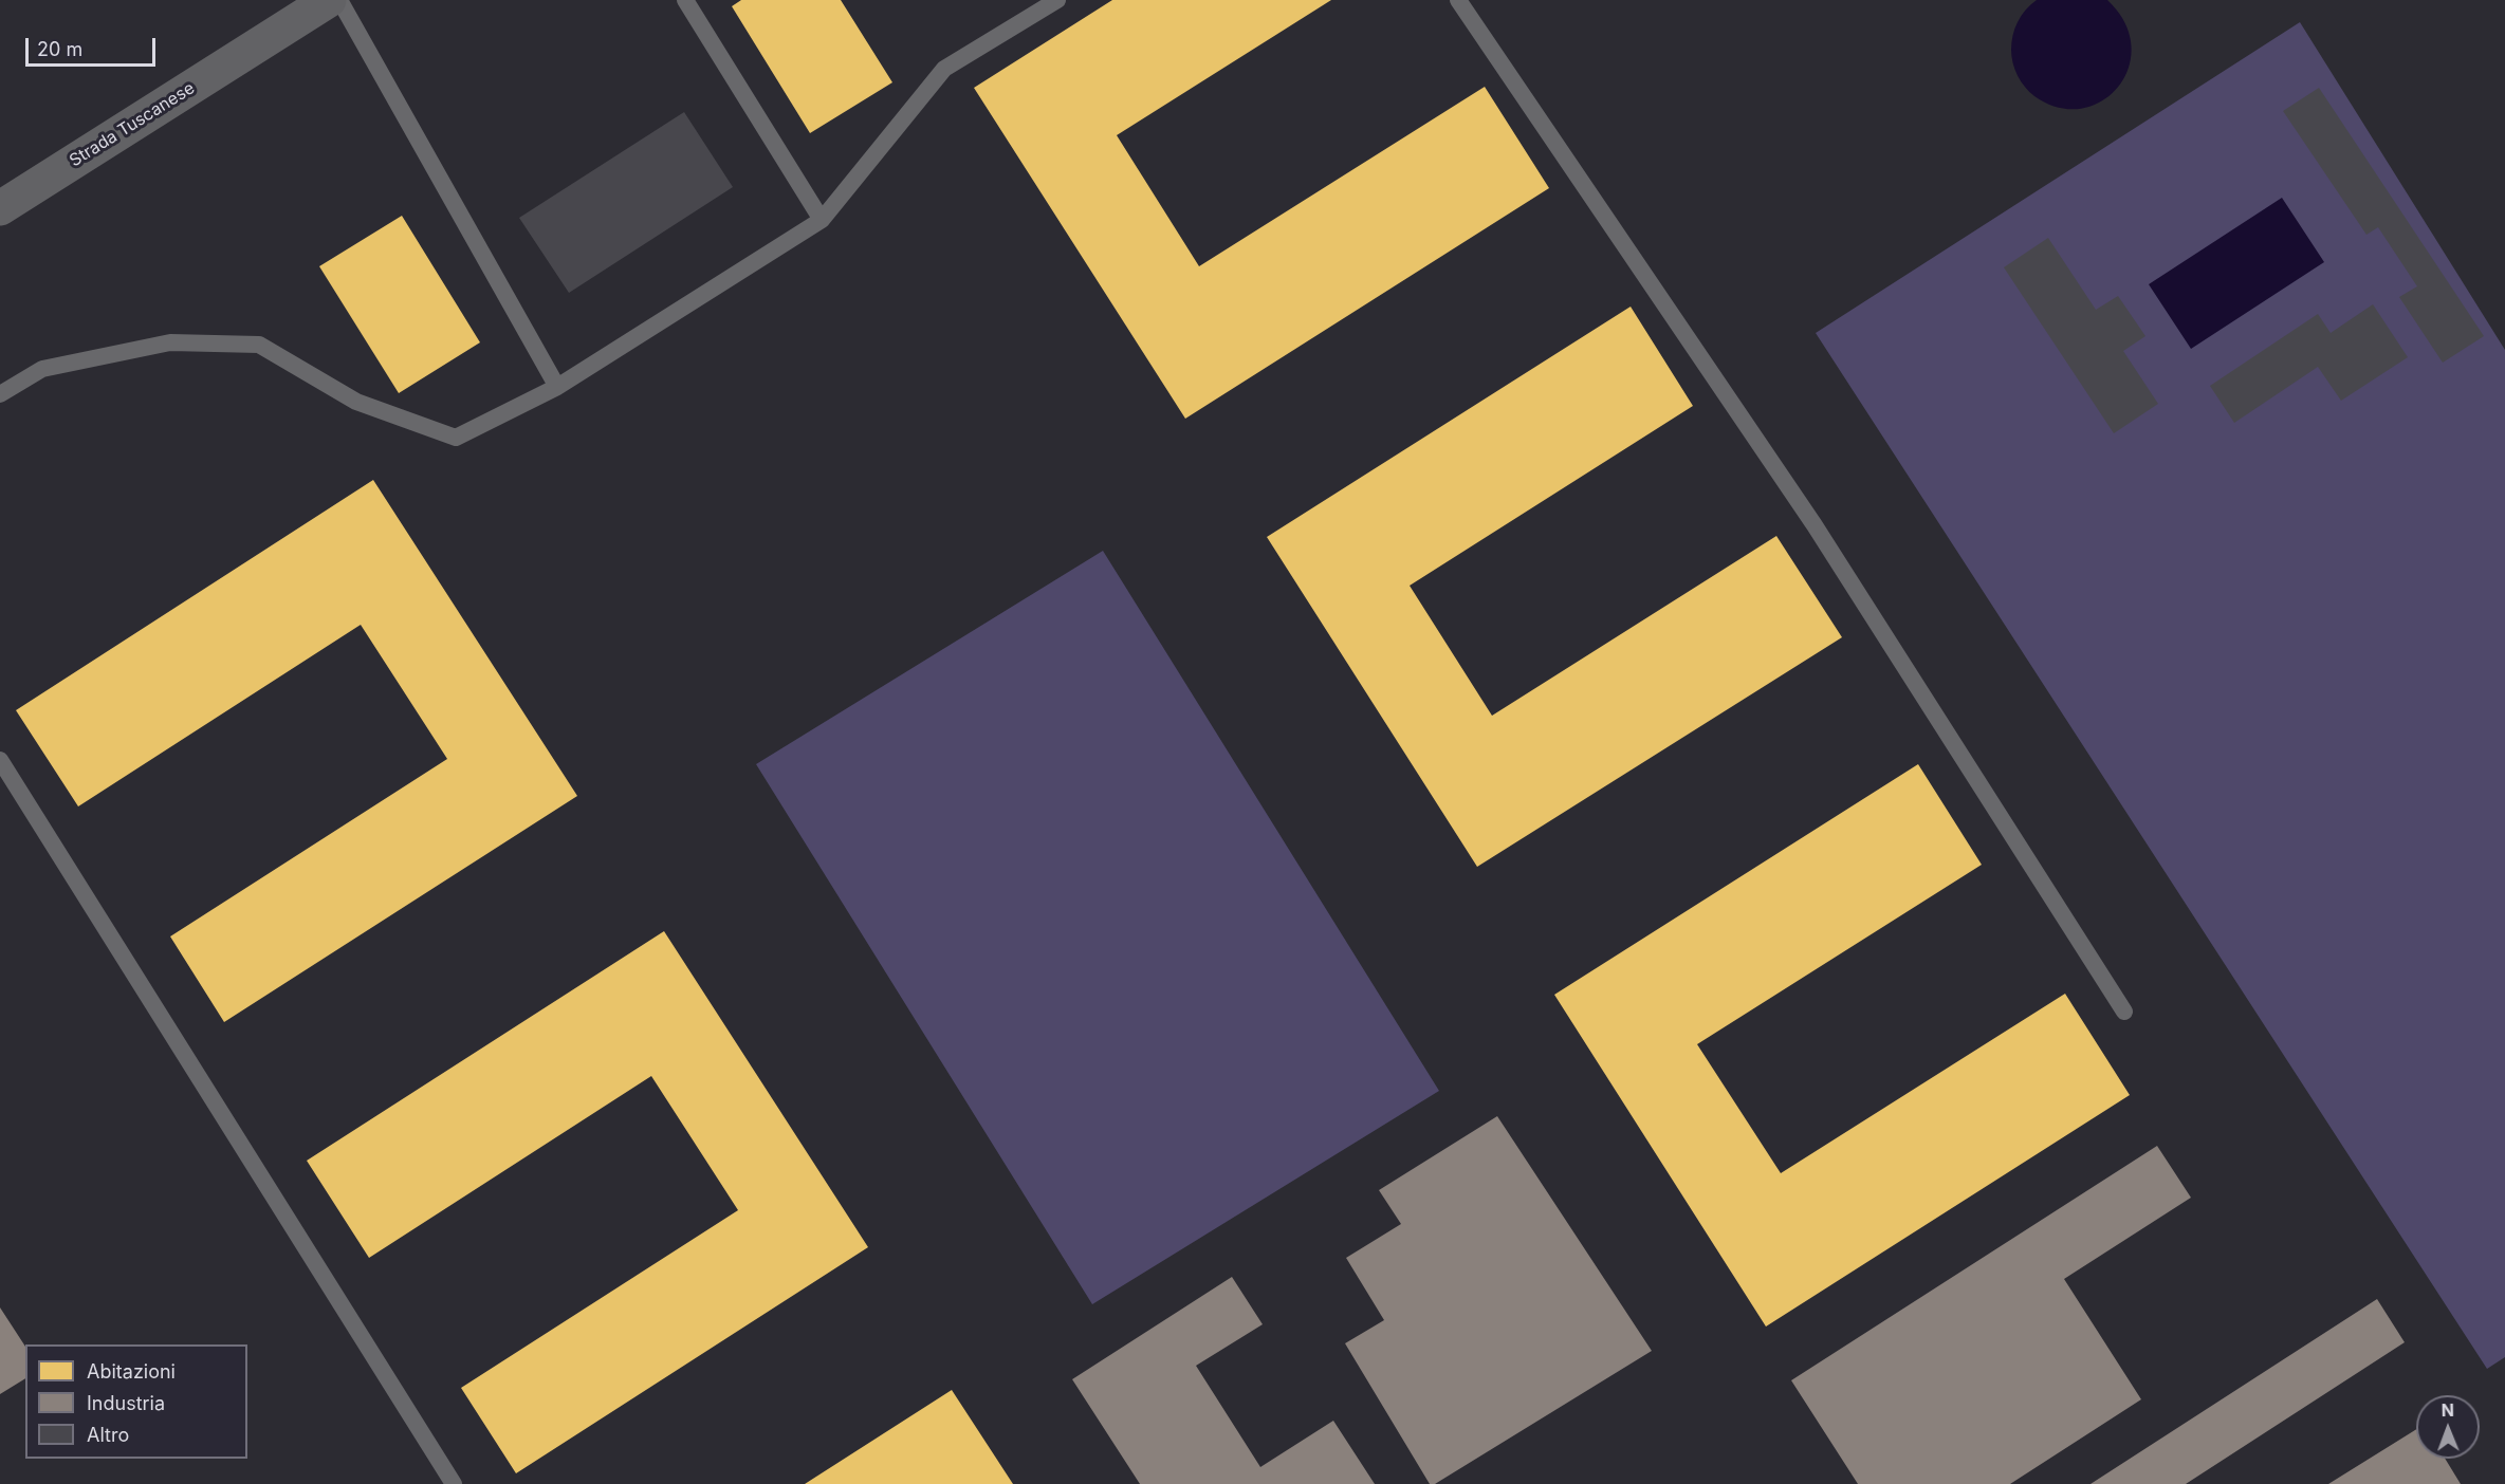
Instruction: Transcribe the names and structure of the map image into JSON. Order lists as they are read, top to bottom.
{
  "streets": {
    "main road": ["Strada Tuscanese"]
  },
  "legend": ["Abitazioni", "Industria", "Altro"],
  "scale_bar": "20 m",
  "north": "top"
}
